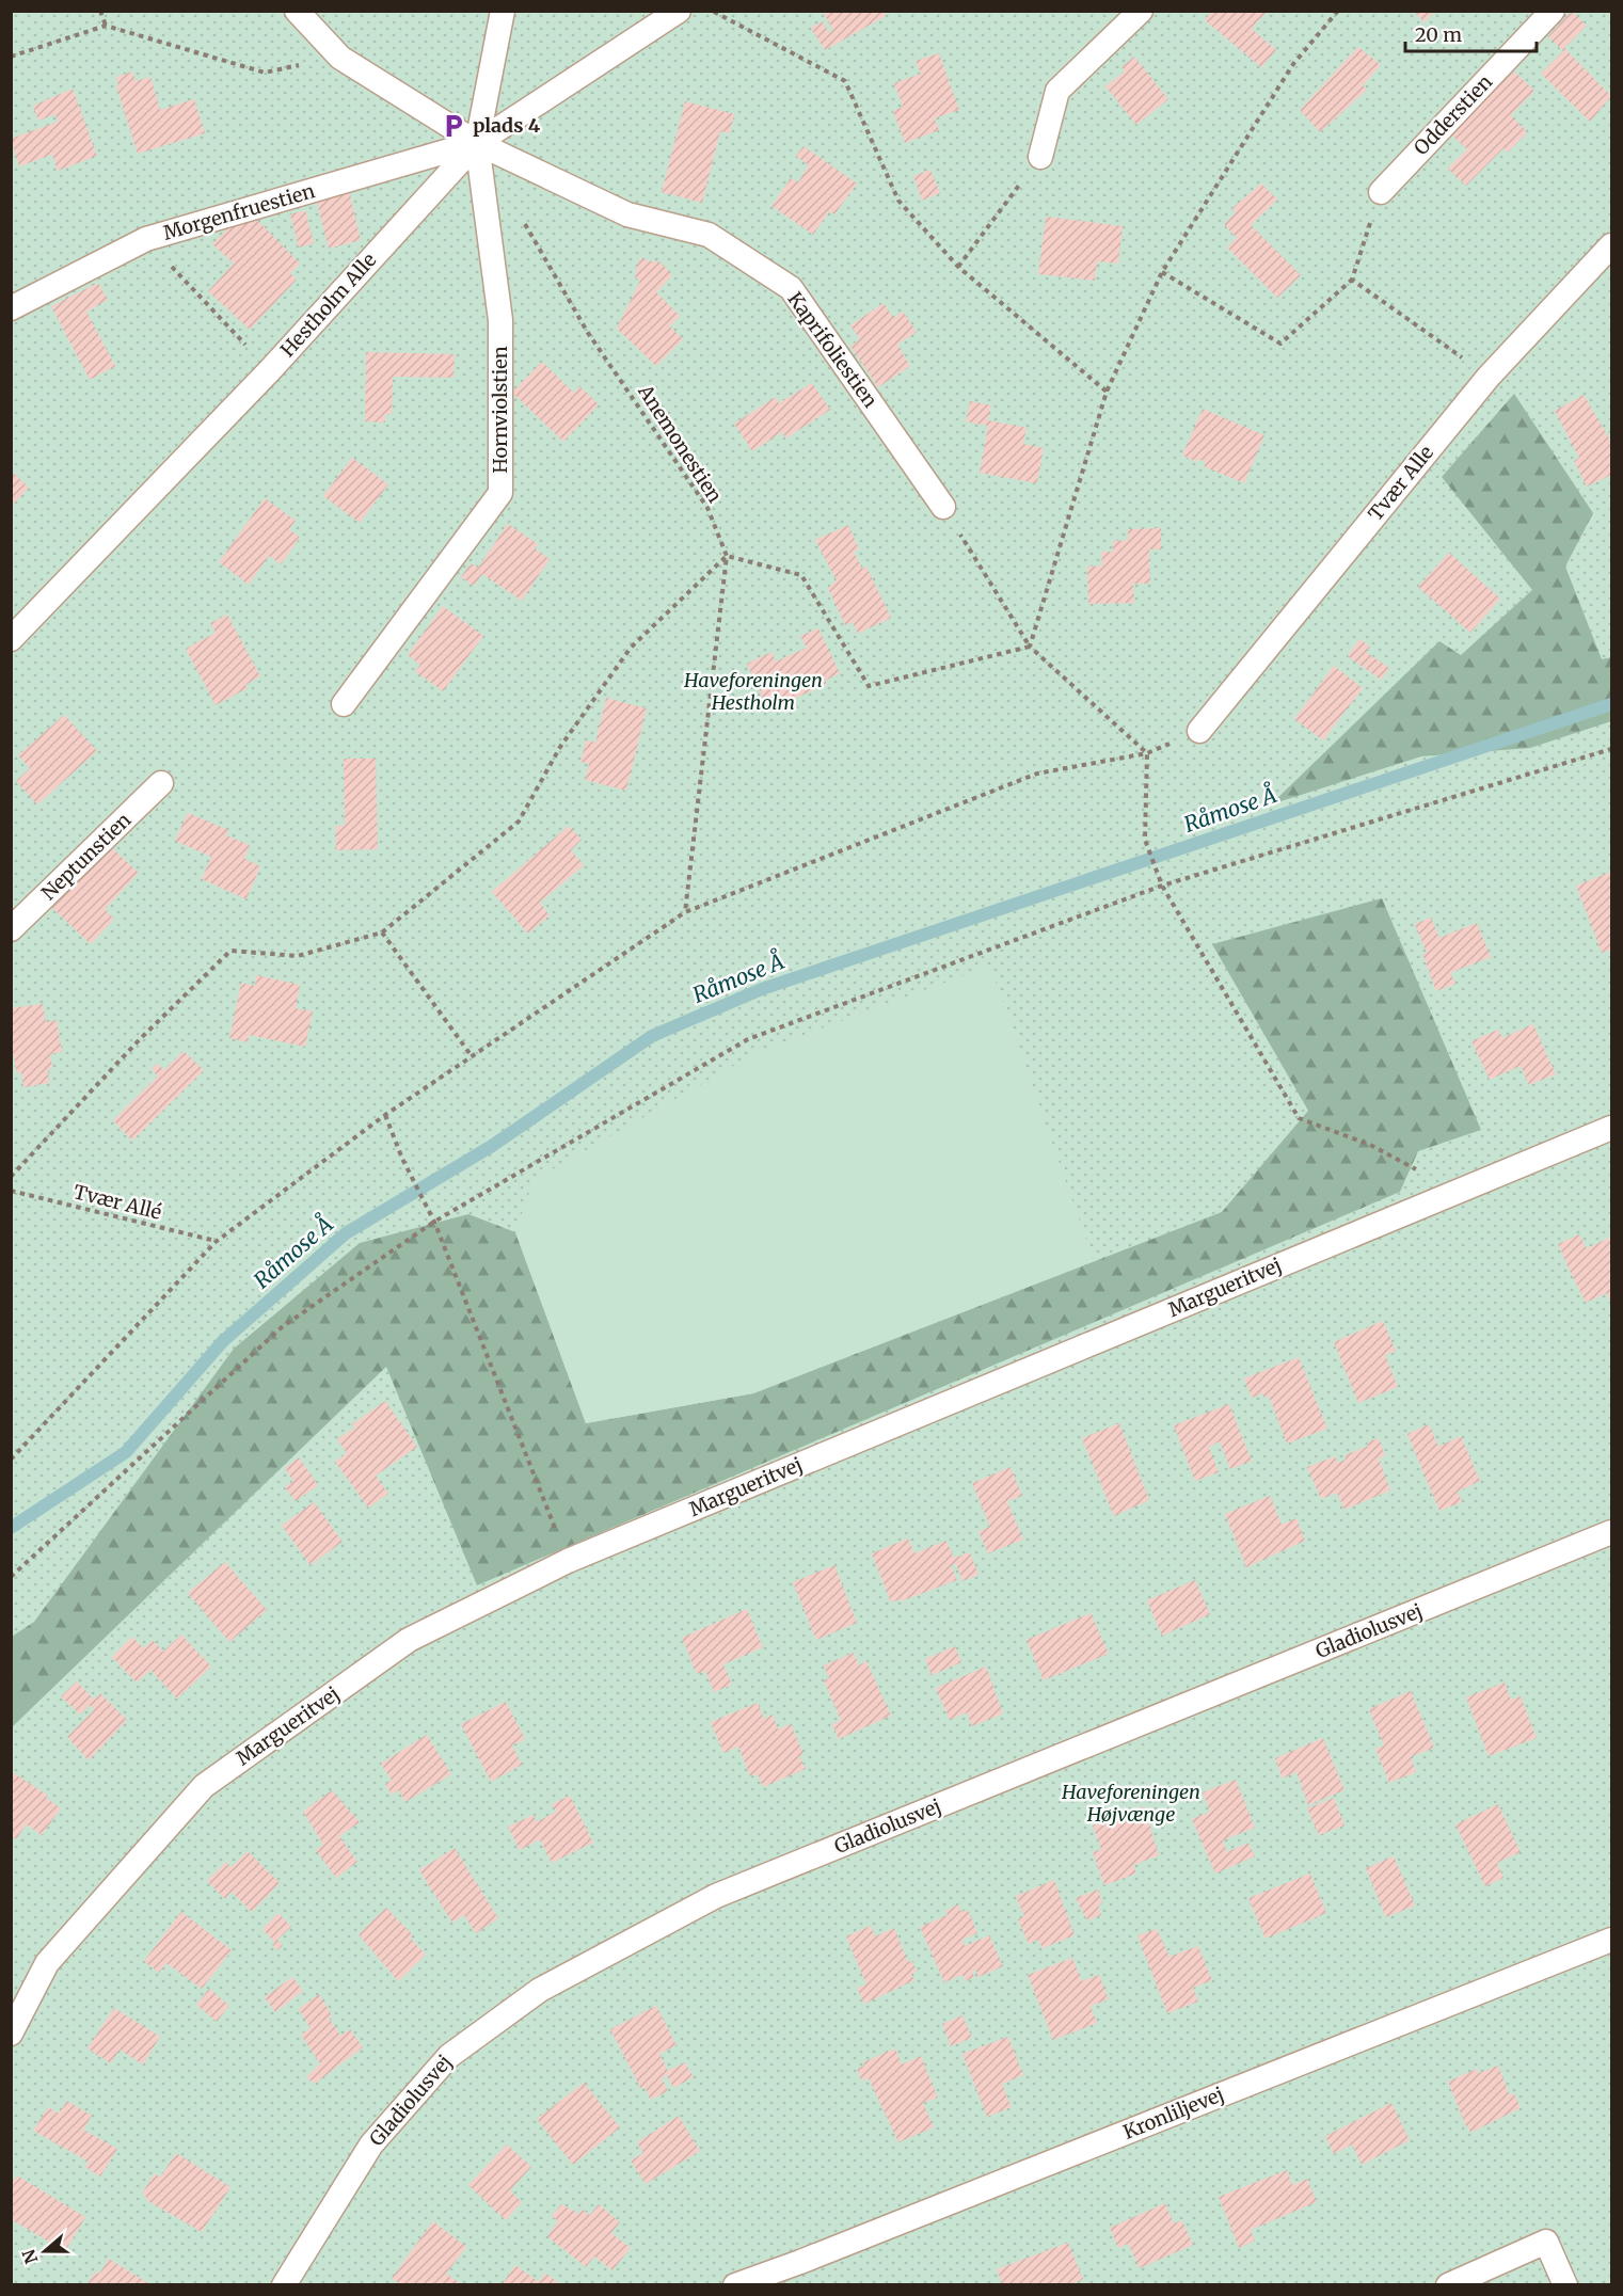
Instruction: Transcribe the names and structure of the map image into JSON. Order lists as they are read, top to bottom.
{
  "streets": {
    "lane": [
      "Odderstien",
      "Morgenfruestien",
      "Hestholm Alle",
      "Kaprifoliestien",
      "Hornviolstien",
      "Tvær Alle",
      "Neptunstien",
      "Margueritvej",
      "Gladiolusvej",
      "Kronliljevej"
    ],
    "path": ["Anemonestien", "Tvær Allé"]
  },
  "crossings": [
    ["Morgenfruestien", "Hestholm Alle"],
    ["Morgenfruestien", "Kaprifoliestien"],
    ["Morgenfruestien", "Hornviolstien"],
    ["Hestholm Alle", "Kaprifoliestien"],
    ["Hestholm Alle", "Hornviolstien"],
    ["Kaprifoliestien", "Hornviolstien"]
  ],
  "water": ["Råmose Å"],
  "parks": ["Haveforeningen Hestholm", "Haveforeningen Højvænge"],
  "places": {
    "parking": ["plads 4"]
  },
  "scale_bar": "20 m",
  "north": "left"
}
